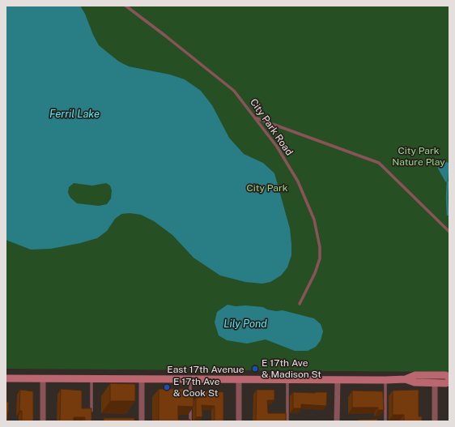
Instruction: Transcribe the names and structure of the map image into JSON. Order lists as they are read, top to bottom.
{
  "streets": {
    "main road": ["East 17th Avenue"],
    "lane": ["City Park Road"]
  },
  "water": ["Ferril Lake", "Lily Pond"],
  "parks": ["City Park Nature Play", "City Park"],
  "places": ["E 17th Ave & Madison St", "E 17th Ave & Cook St"]
}
